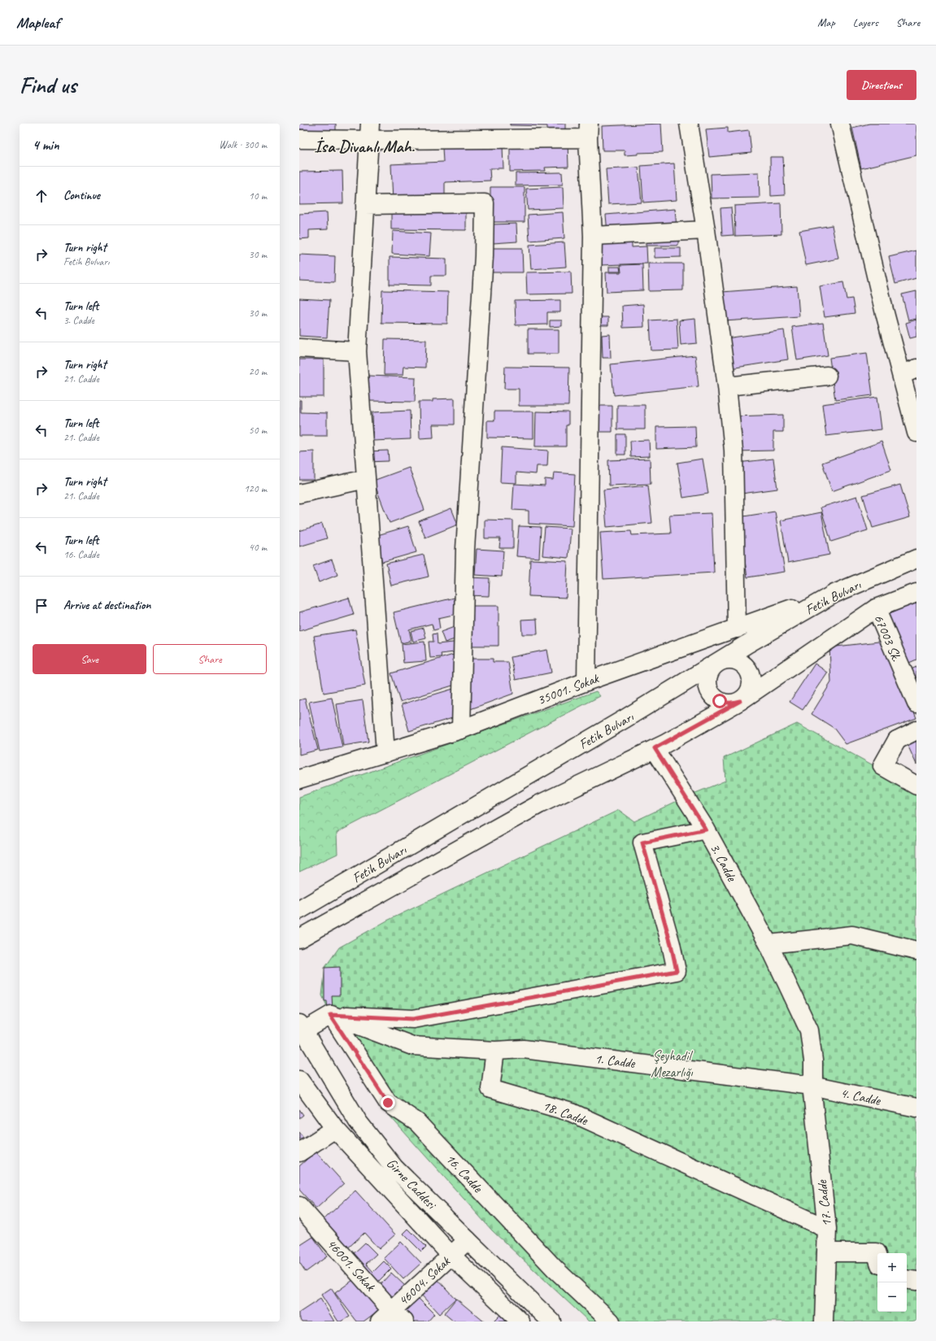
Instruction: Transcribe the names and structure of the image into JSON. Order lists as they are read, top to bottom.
{
  "streets": {
    "street": [
      "Fetih Bulvarı",
      "67003 Sk.",
      "35001. Sokak",
      "3. Cadde",
      "1. Cadde",
      "4. Cadde",
      "18. Cadde",
      "16. Cadde",
      "Girne Caddesi",
      "17. Cadde",
      "46001. Sokak",
      "46004. Sokak"
    ]
  },
  "crossings": [
    ["Fetih Bulvarı", "67003 Sk."],
    ["Fetih Bulvarı", "35001. Sokak"],
    ["Fetih Bulvarı", "3. Cadde"],
    ["3. Cadde", "1. Cadde"],
    ["3. Cadde", "4. Cadde"],
    ["3. Cadde", "17. Cadde"],
    ["1. Cadde", "4. Cadde"],
    ["1. Cadde", "18. Cadde"],
    ["1. Cadde", "17. Cadde"],
    ["4. Cadde", "17. Cadde"],
    ["18. Cadde", "17. Cadde"],
    ["Girne Caddesi", "46004. Sokak"],
    ["46001. Sokak", "46004. Sokak"]
  ],
  "districts": ["İsa Divanlı Mah."],
  "parks": ["Şeyhadil Mezarlığı"],
  "page": {
    "header": "Mapleaf",
    "nav": ["Map", "Layers", "Share"],
    "buttons": [
      "Directions",
      ["Save", "Share"]
    ],
    "title": "Find us",
    "heading": ["4 min", "Walk · 300 m"],
    "list": [
      ["Continue", "10 m"],
      ["Turn right", "Fetih Bulvarı", "30 m"],
      ["Turn left", "3. Cadde", "30 m"],
      ["Turn right", "21. Cadde", "20 m"],
      ["Turn left", "21. Cadde", "50 m"],
      ["Turn right", "21. Cadde", "120 m"],
      ["Turn left", "16. Cadde", "40 m"],
      "Arrive at destination"
    ],
    "map_buttons": ["+", "−"]
  }
}
